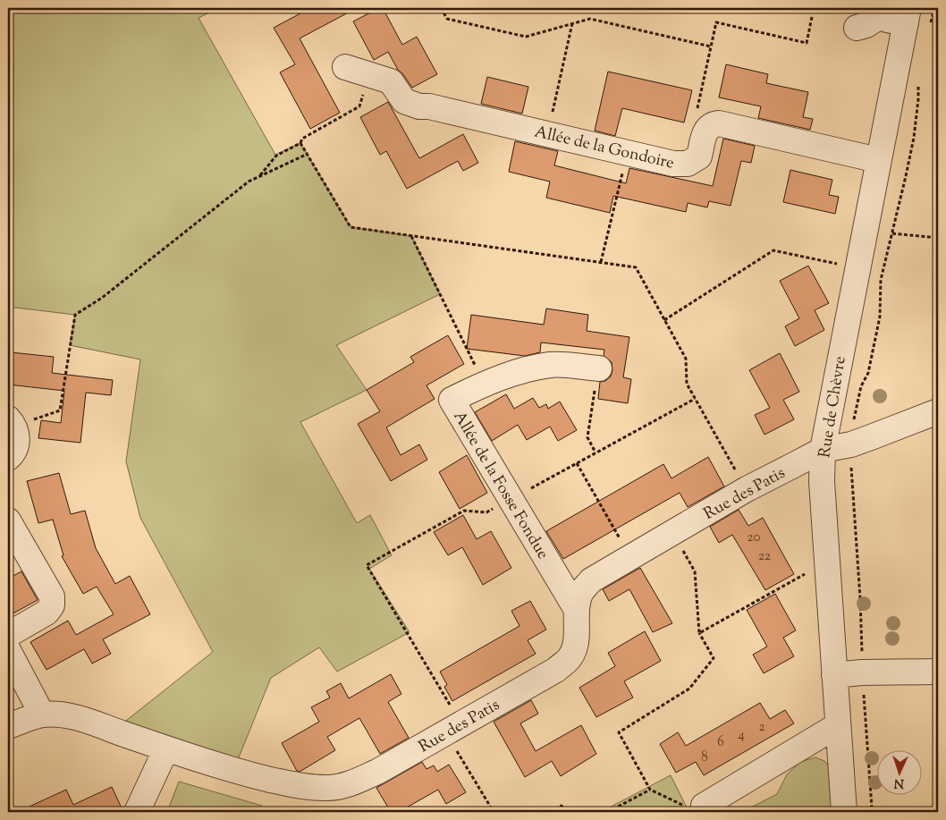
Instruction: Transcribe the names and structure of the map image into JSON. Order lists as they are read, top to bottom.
{
  "streets": {
    "street": [
      "Allée de la Gondoire",
      "Rue de Chèvre",
      "Allée de la Fosse Fondue",
      "Rue des Patis"
    ]
  },
  "crossings": [
    ["Rue de Chèvre", "Rue des Patis"],
    ["Allée de la Fosse Fondue", "Rue des Patis"]
  ],
  "house_numbers": [
    "20",
    "22",
    "2",
    "4",
    "6",
    "8"
  ],
  "north": "bottom"
}
